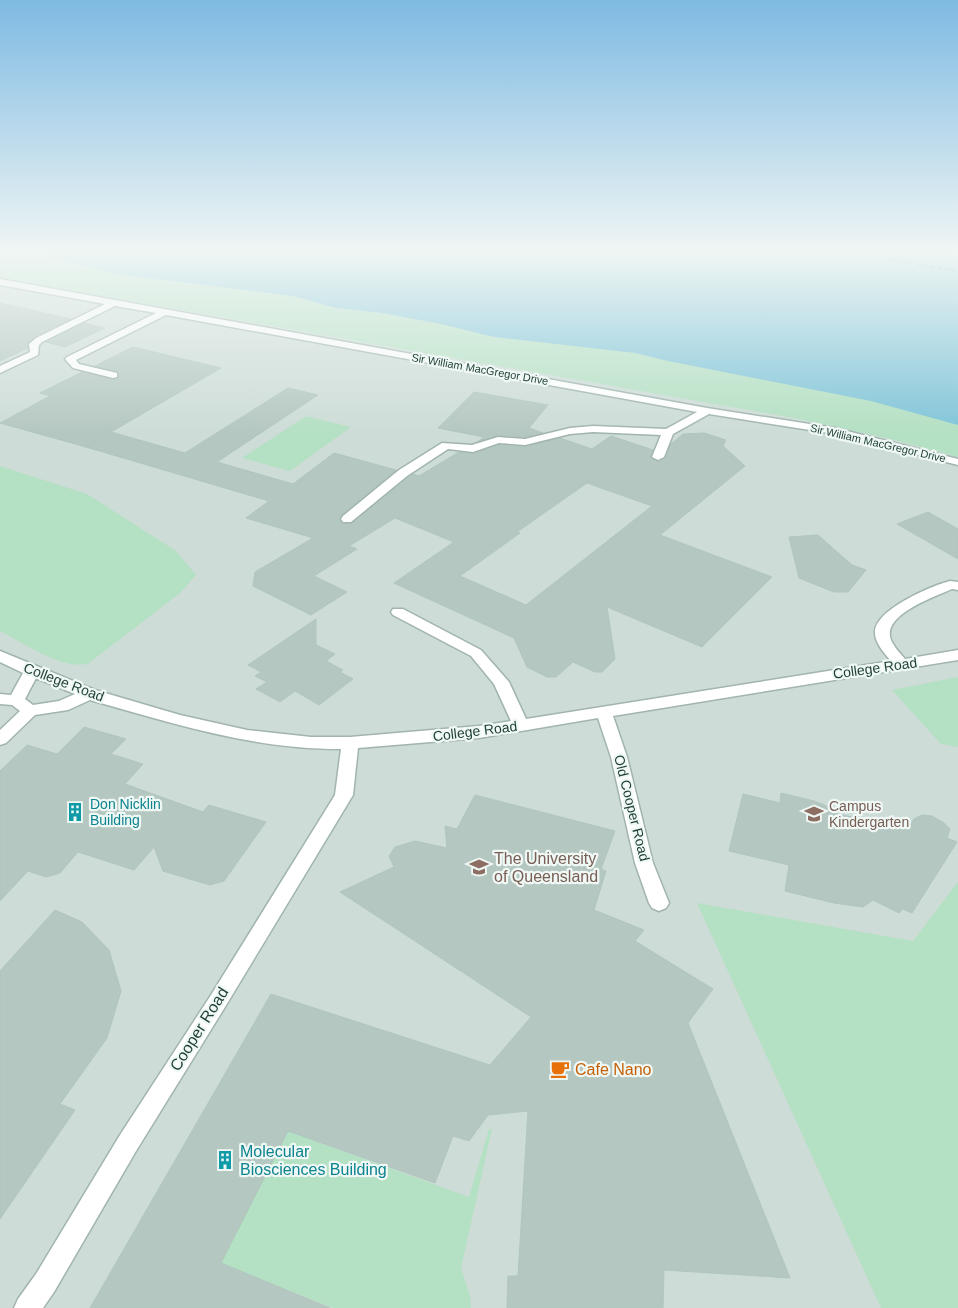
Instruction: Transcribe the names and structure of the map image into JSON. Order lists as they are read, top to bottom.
{
  "streets": {
    "street": [
      "Sir William MacGregor Drive",
      "College Road",
      "Old Cooper Road",
      "Cooper Road"
    ]
  },
  "crossings": [
    ["College Road", "Old Cooper Road"],
    ["College Road", "Cooper Road"]
  ],
  "places": {
    "building": ["Don Nicklin Building", "Molecular Biosciences Building"],
    "school or university": ["Campus Kindergarten", "The University of Queensland"],
    "cafe": ["Cafe Nano"]
  }
}
